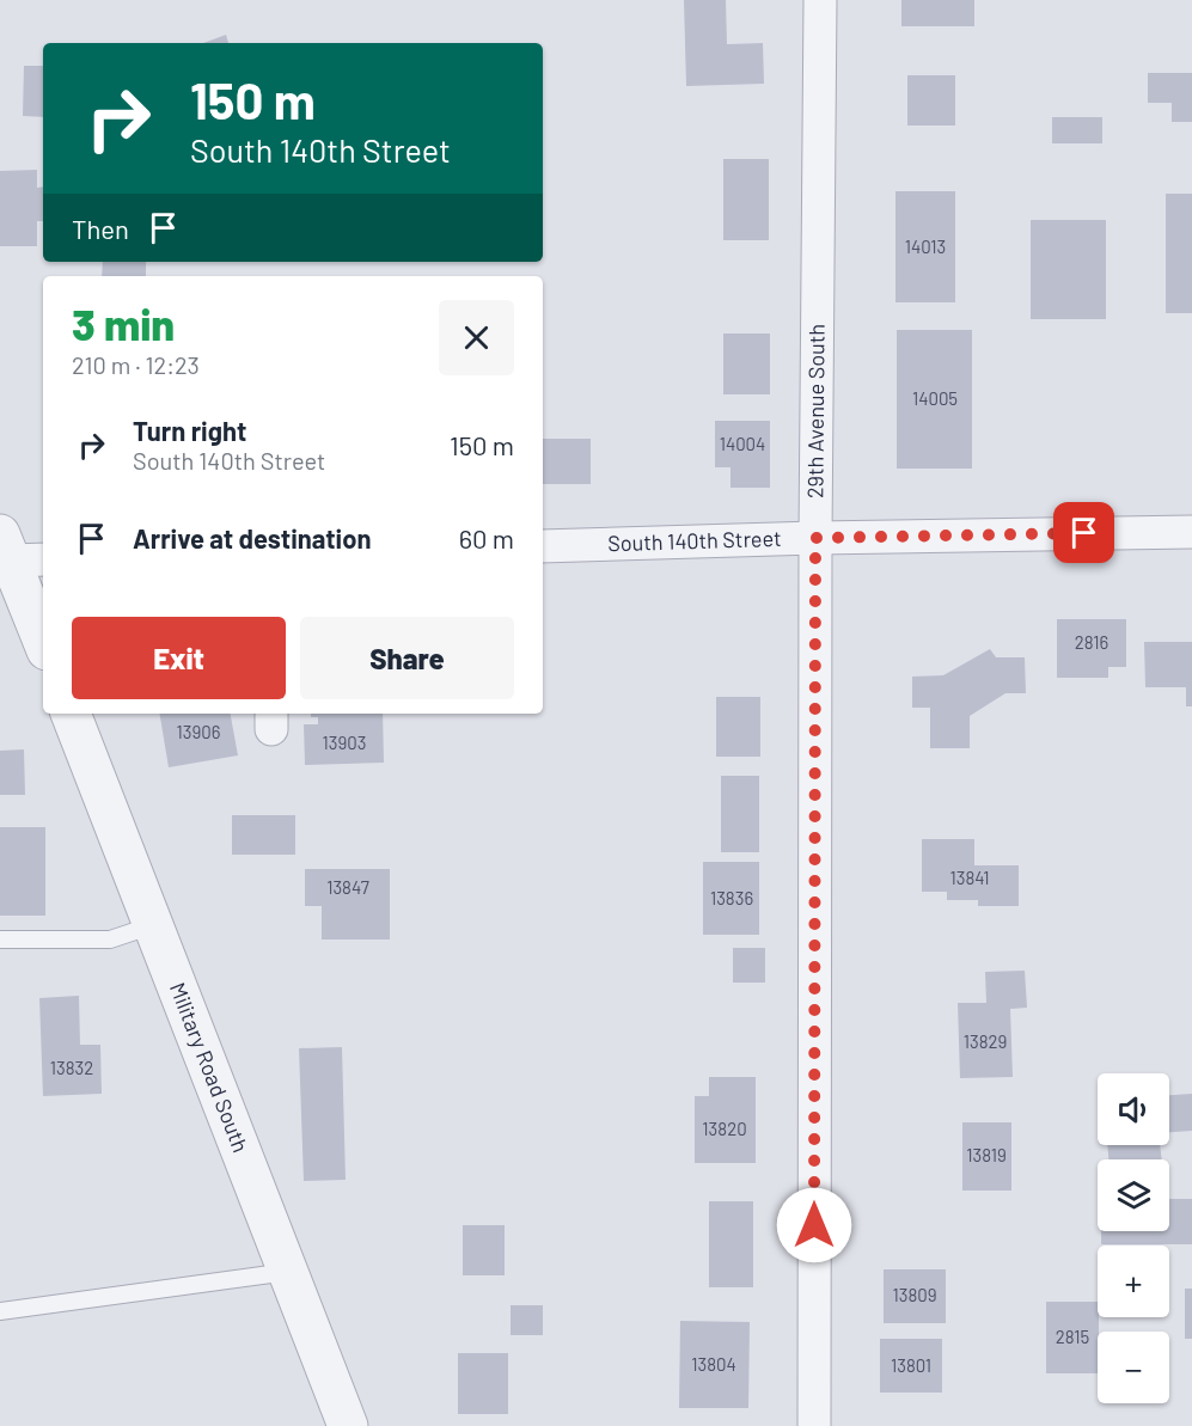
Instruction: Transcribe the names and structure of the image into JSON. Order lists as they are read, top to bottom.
{
  "streets": {
    "street": ["29th Avenue South", "South 140th Street", "Military Road South"]
  },
  "crossings": [
    ["29th Avenue South", "South 140th Street"]
  ],
  "house_numbers": [
    "14013",
    "14005",
    "14004",
    "2816",
    "13906",
    "13903",
    "13841",
    "13847",
    "13836",
    "13829",
    "13832",
    "13820",
    "13819",
    "13809",
    "2815",
    "13804",
    "13801"
  ],
  "page": {
    "turn": ["150 m", "South 140th Street"],
    "then": "Then",
    "heading": ["3 min", "210 m · 12:23"],
    "list": [
      {
        "name": "Turn right",
        "note": "South 140th Street",
        "value": "150 m"
      },
      {
        "name": "Arrive at destination",
        "value": "60 m"
      }
    ],
    "buttons": ["Exit", "Share"],
    "map_buttons": ["+", "−"]
  }
}
